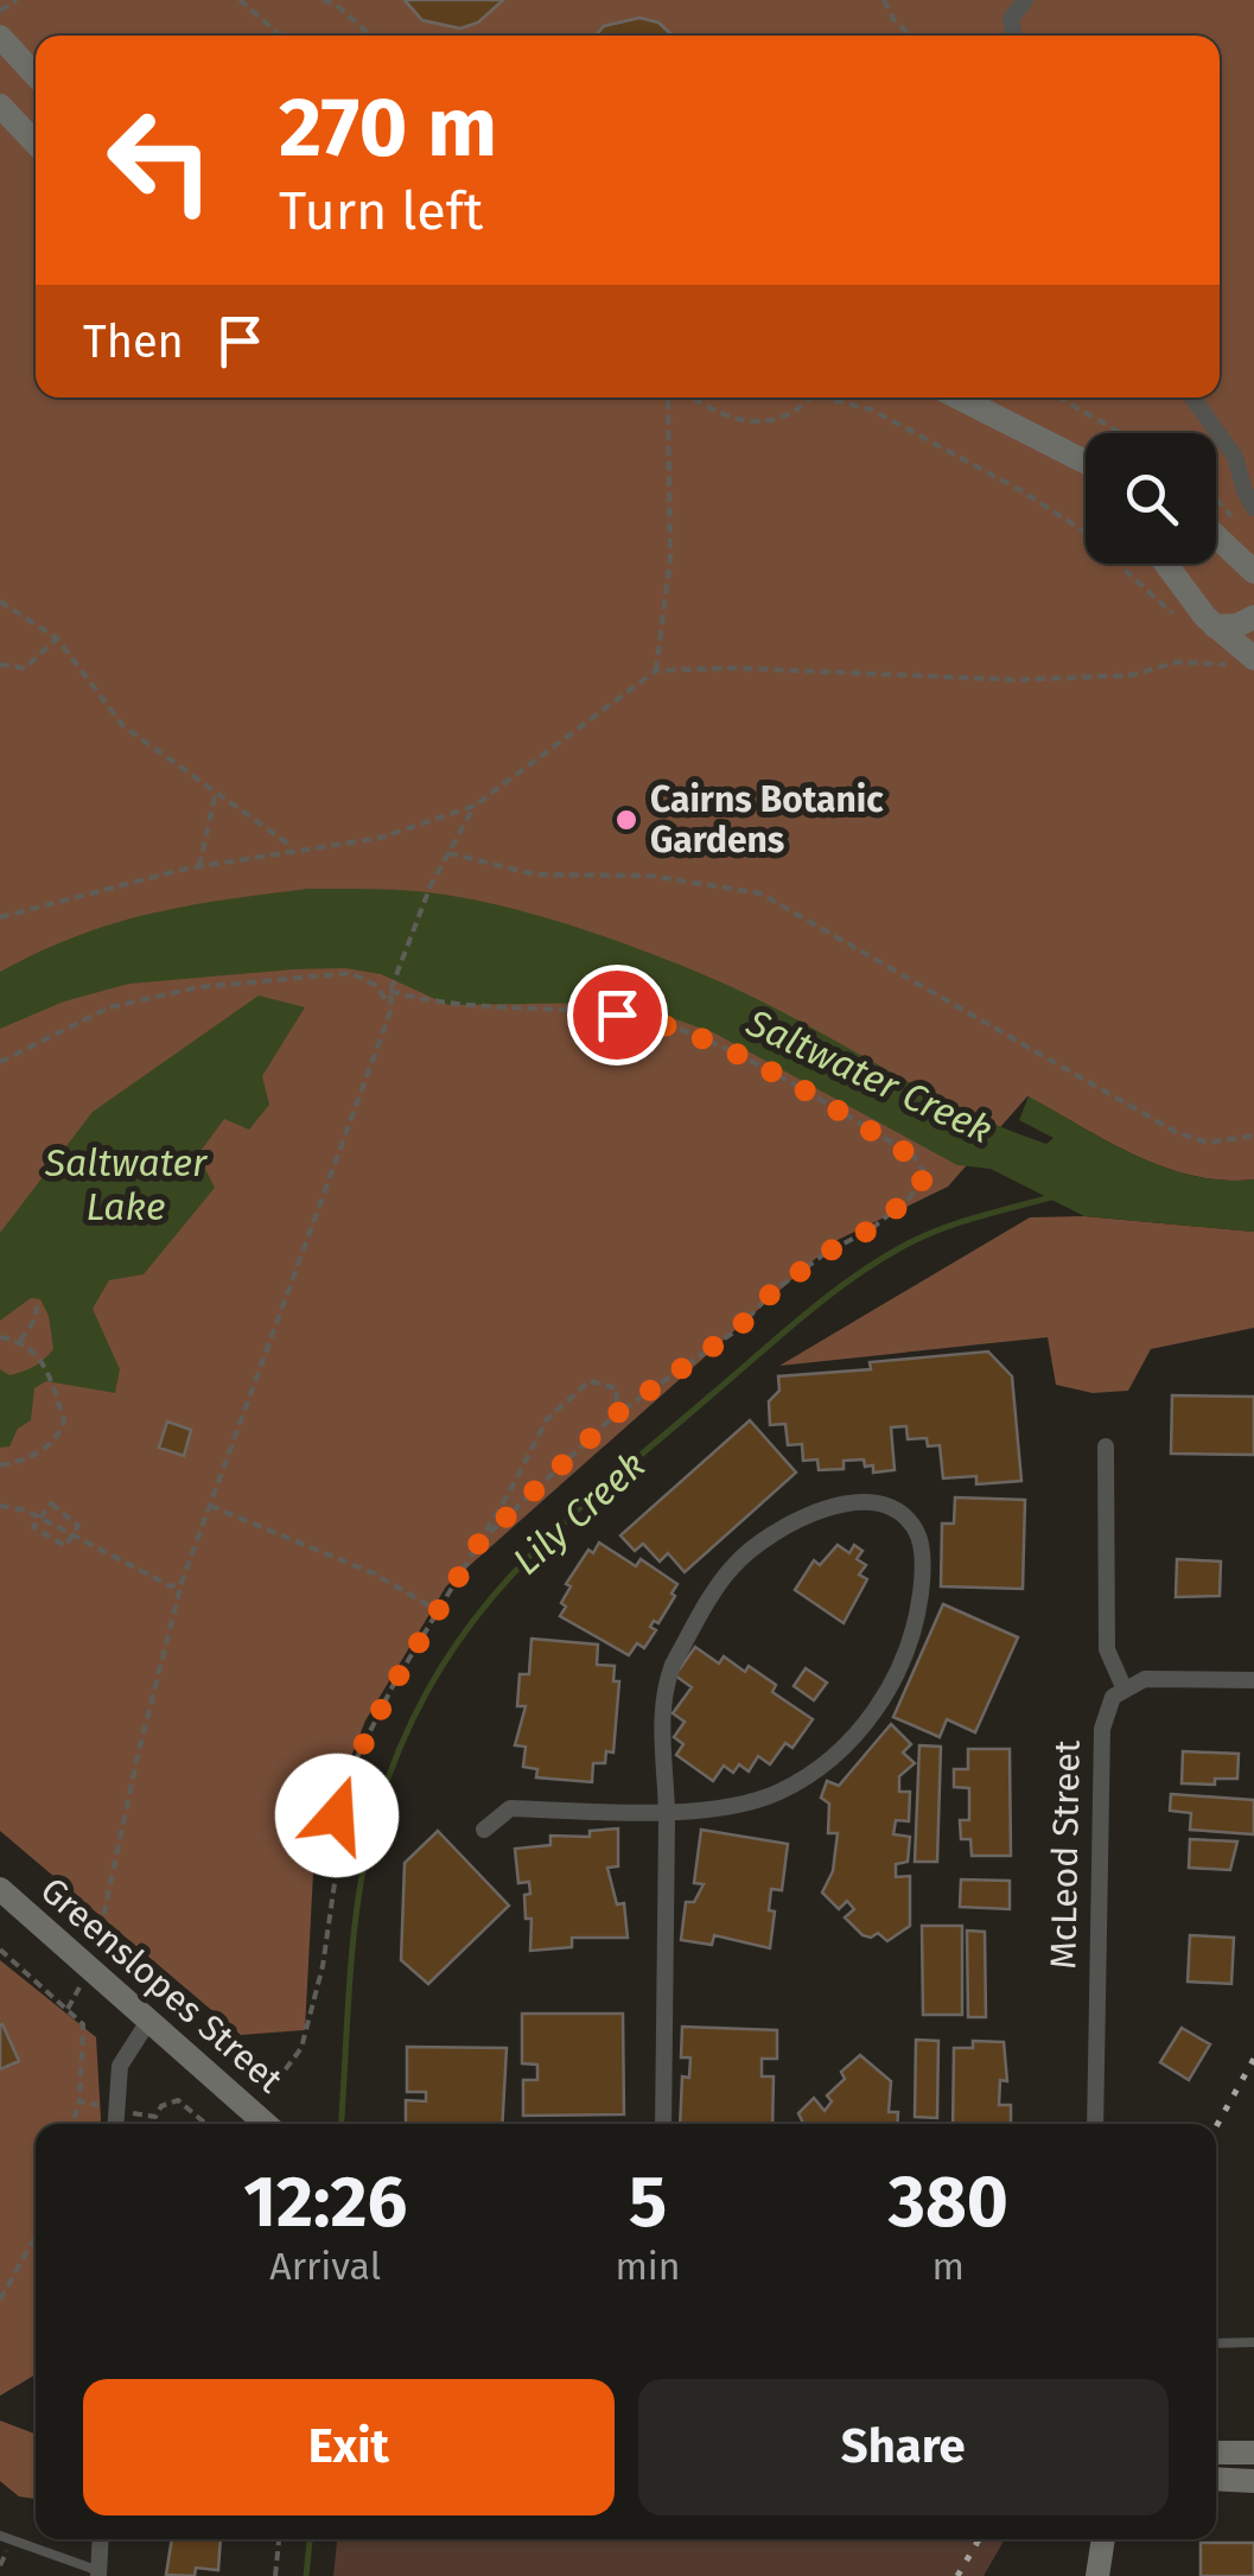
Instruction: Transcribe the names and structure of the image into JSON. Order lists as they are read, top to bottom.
{
  "streets": {
    "street": ["McLeod Street", "Greenslopes Street"]
  },
  "water": ["Saltwater Creek", "Saltwater Lake", "Lily Creek"],
  "places": ["Cairns Botanic Gardens"],
  "page": {
    "turn": ["270 m", "Turn left"],
    "then": "Then",
    "eta": [
      "12:26",
      "Arrival",
      "5",
      "min",
      "380",
      "m"
    ],
    "buttons": ["Exit", "Share"]
  }
}
